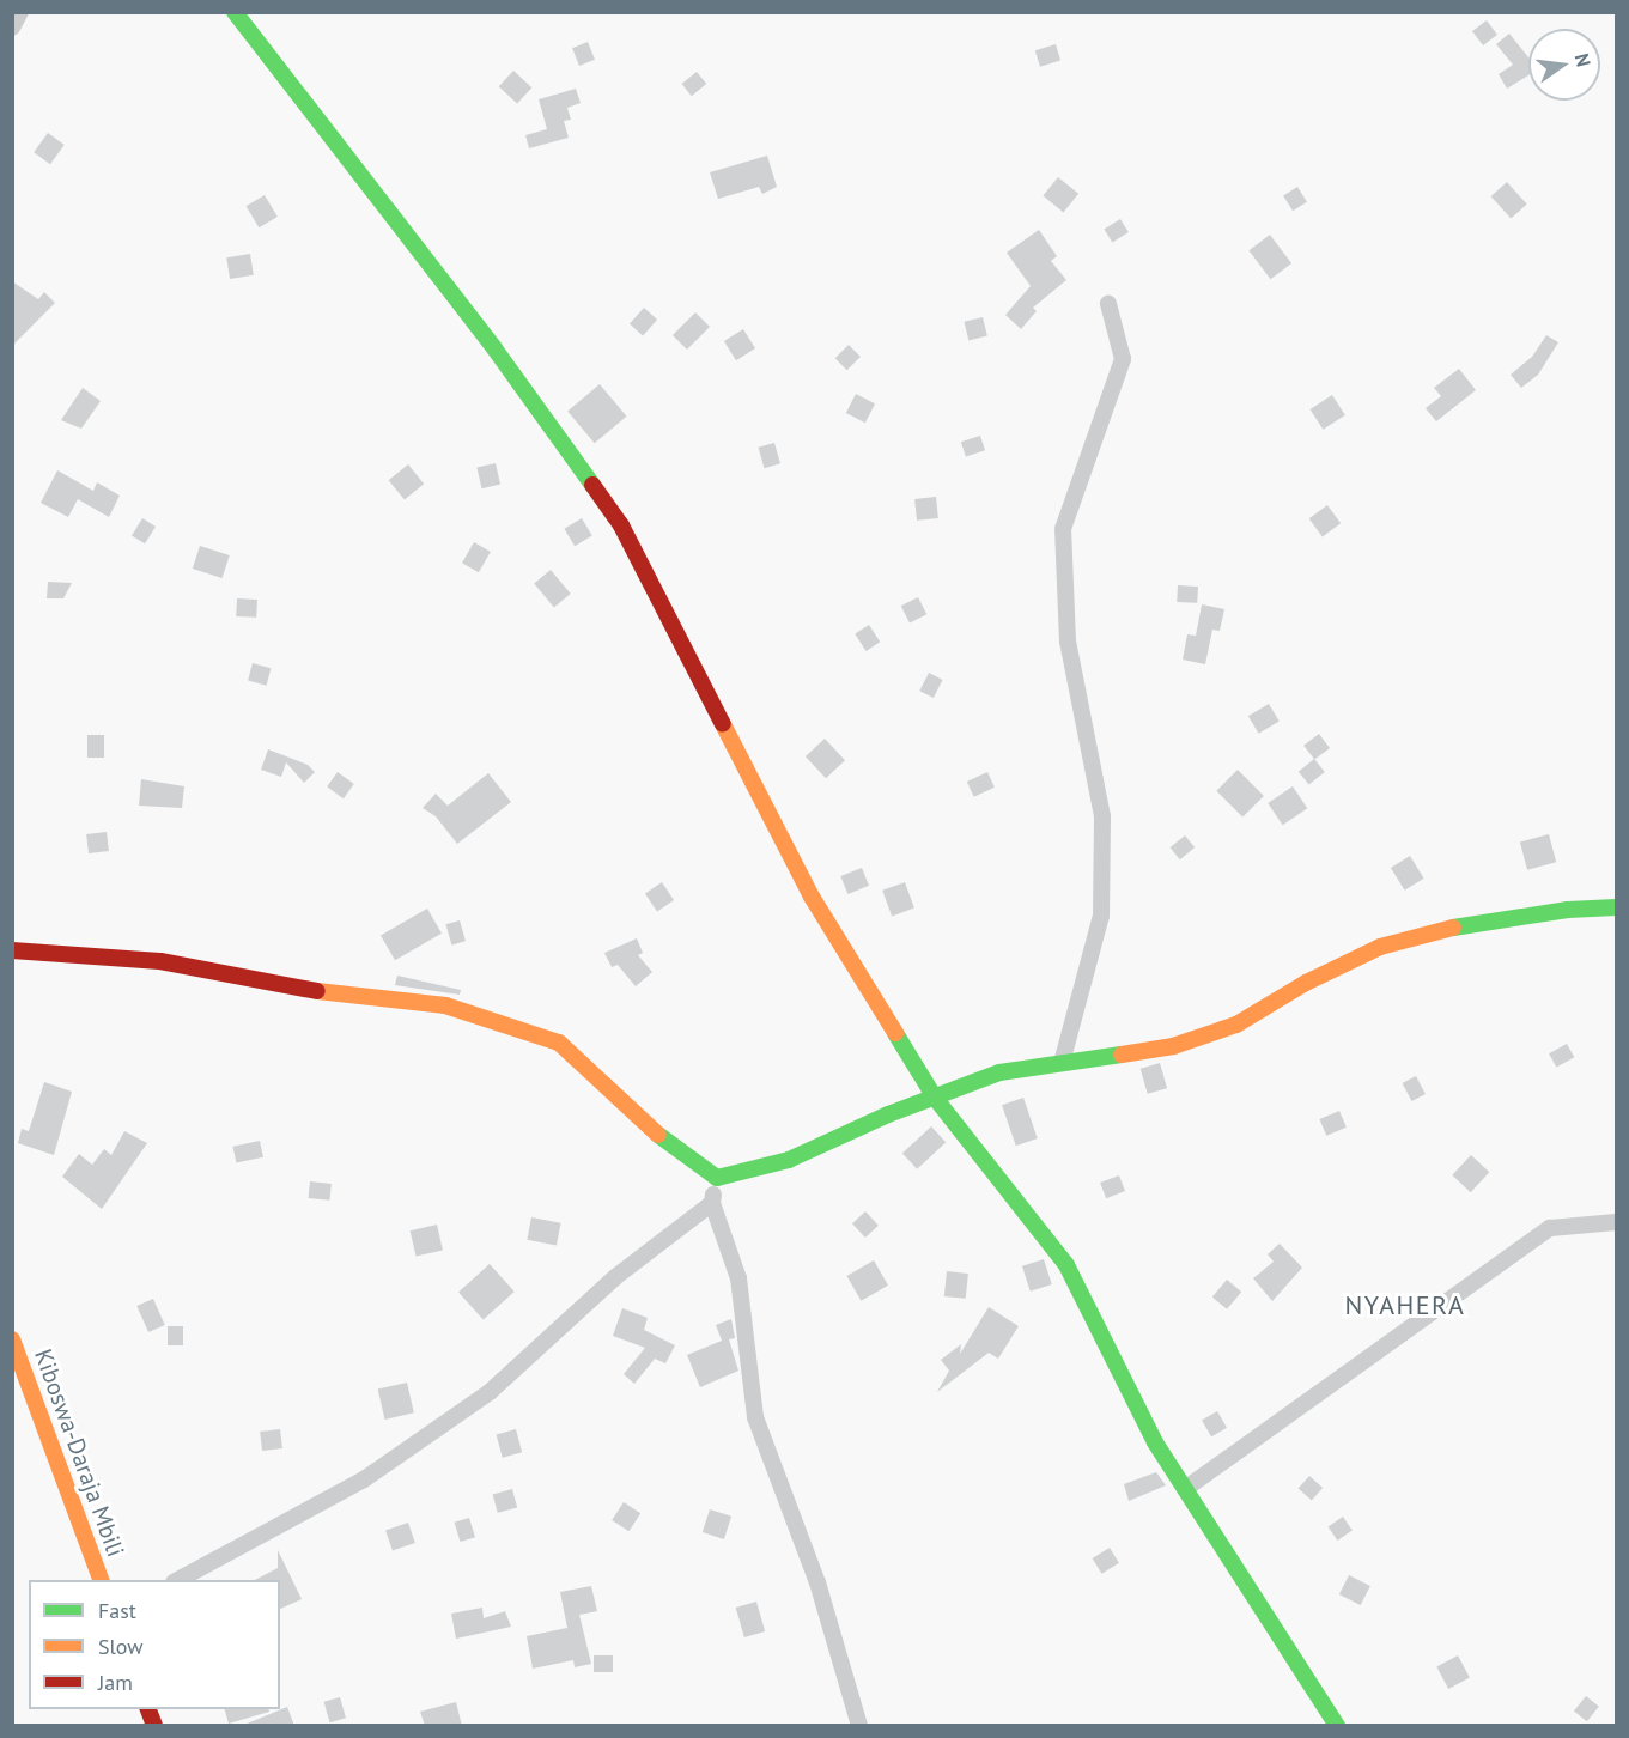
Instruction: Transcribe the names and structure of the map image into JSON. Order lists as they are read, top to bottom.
{
  "streets": {
    "street": ["Kiboswa-Daraja Mbili"]
  },
  "districts": ["NYAHERA"],
  "legend": ["Fast", "Slow", "Jam"],
  "north": "right"
}
